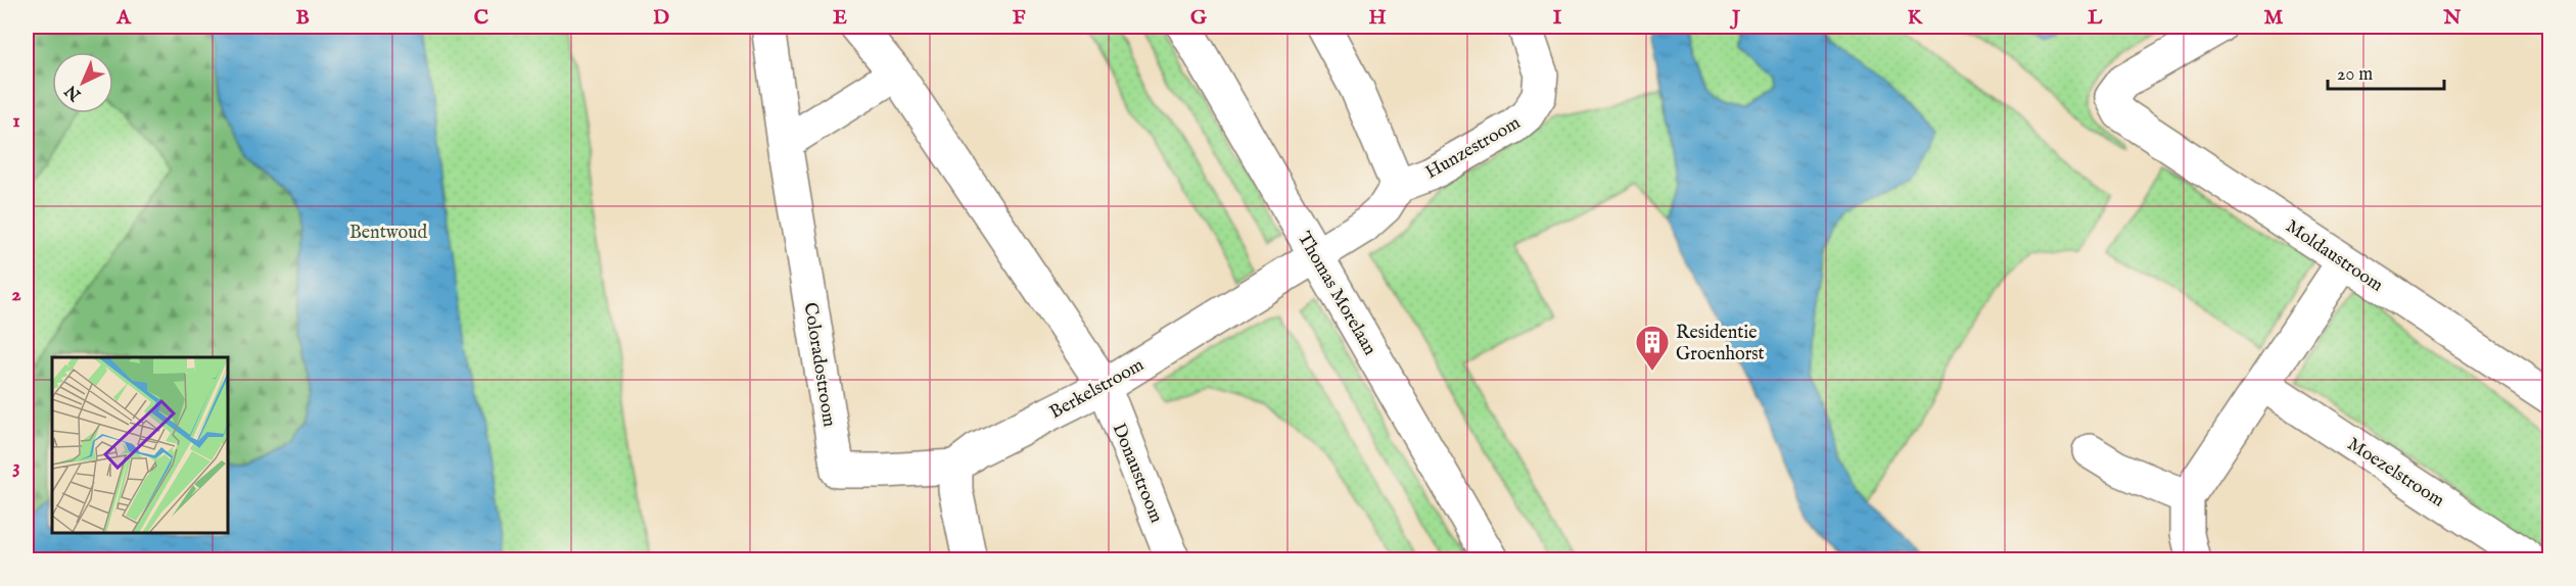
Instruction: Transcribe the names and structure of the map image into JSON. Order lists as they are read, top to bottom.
{
  "streets": {
    "street": [
      "Hunzestroom",
      "Moldaustroom",
      "Thomas Morelaan",
      "Coloradostroom",
      "Berkelstroom",
      "Moezelstroom",
      "Donaustroom"
    ]
  },
  "crossings": [
    ["Thomas Morelaan", "Berkelstroom"],
    ["Coloradostroom", "Berkelstroom"],
    ["Berkelstroom", "Donaustroom"]
  ],
  "parks": ["Bentwoud"],
  "places": {
    "building": ["Residentie Groenhorst"]
  },
  "scale_bar": "20 m",
  "north": "bottom left",
  "grid": {
    "columns": [
      "A",
      "B",
      "C",
      "D",
      "E",
      "F",
      "G",
      "H",
      "I",
      "J",
      "K",
      "L",
      "M",
      "N"
    ],
    "rows": ["1", "2", "3"]
  }
}
